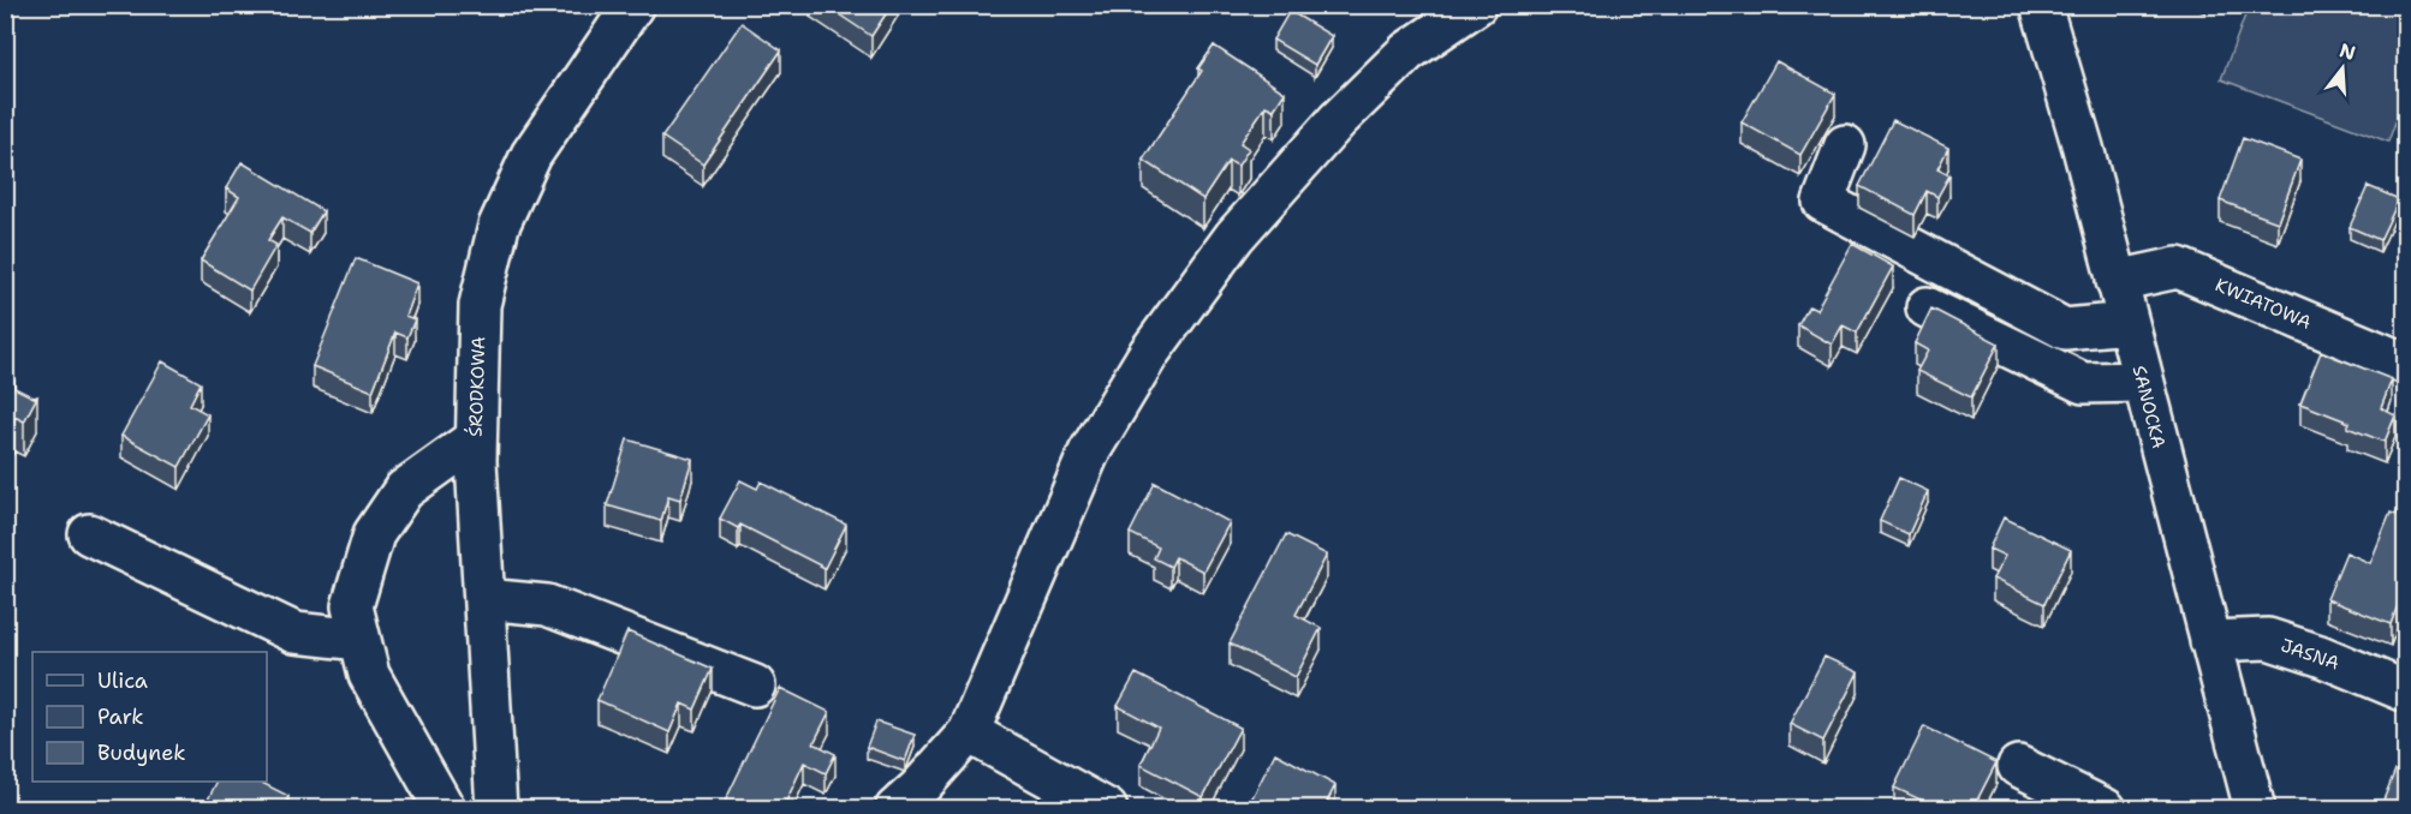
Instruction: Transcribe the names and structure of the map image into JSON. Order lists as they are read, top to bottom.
{
  "streets": {
    "street": [
      "KWIATOWA",
      "ŚRODKOWA",
      "SANOCKA",
      "JASNA"
    ]
  },
  "crossings": [
    ["KWIATOWA", "SANOCKA"],
    ["SANOCKA", "JASNA"]
  ],
  "legend": ["Ulica", "Park", "Budynek"],
  "north": "top"
}
